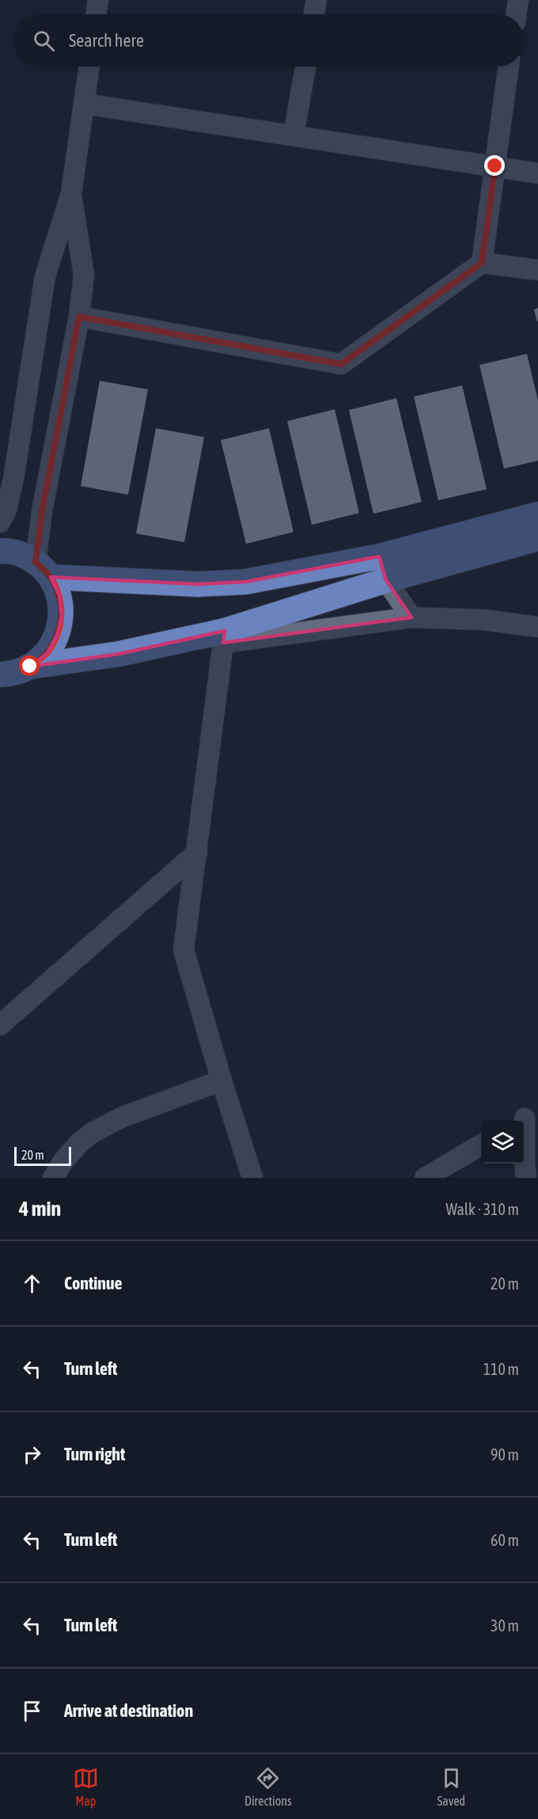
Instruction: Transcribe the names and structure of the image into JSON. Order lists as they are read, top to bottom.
{
  "scale_bar": "20 m",
  "page": {
    "search": "Search here",
    "scale": "20 m",
    "heading": ["4 min", "Walk · 310 m"],
    "list": [
      ["Continue", "20 m"],
      ["Turn left", "110 m"],
      ["Turn right", "90 m"],
      ["Turn left", "60 m"],
      ["Turn left", "30 m"],
      "Arrive at destination"
    ],
    "nav": ["Map", "Directions", "Saved"]
  }
}
